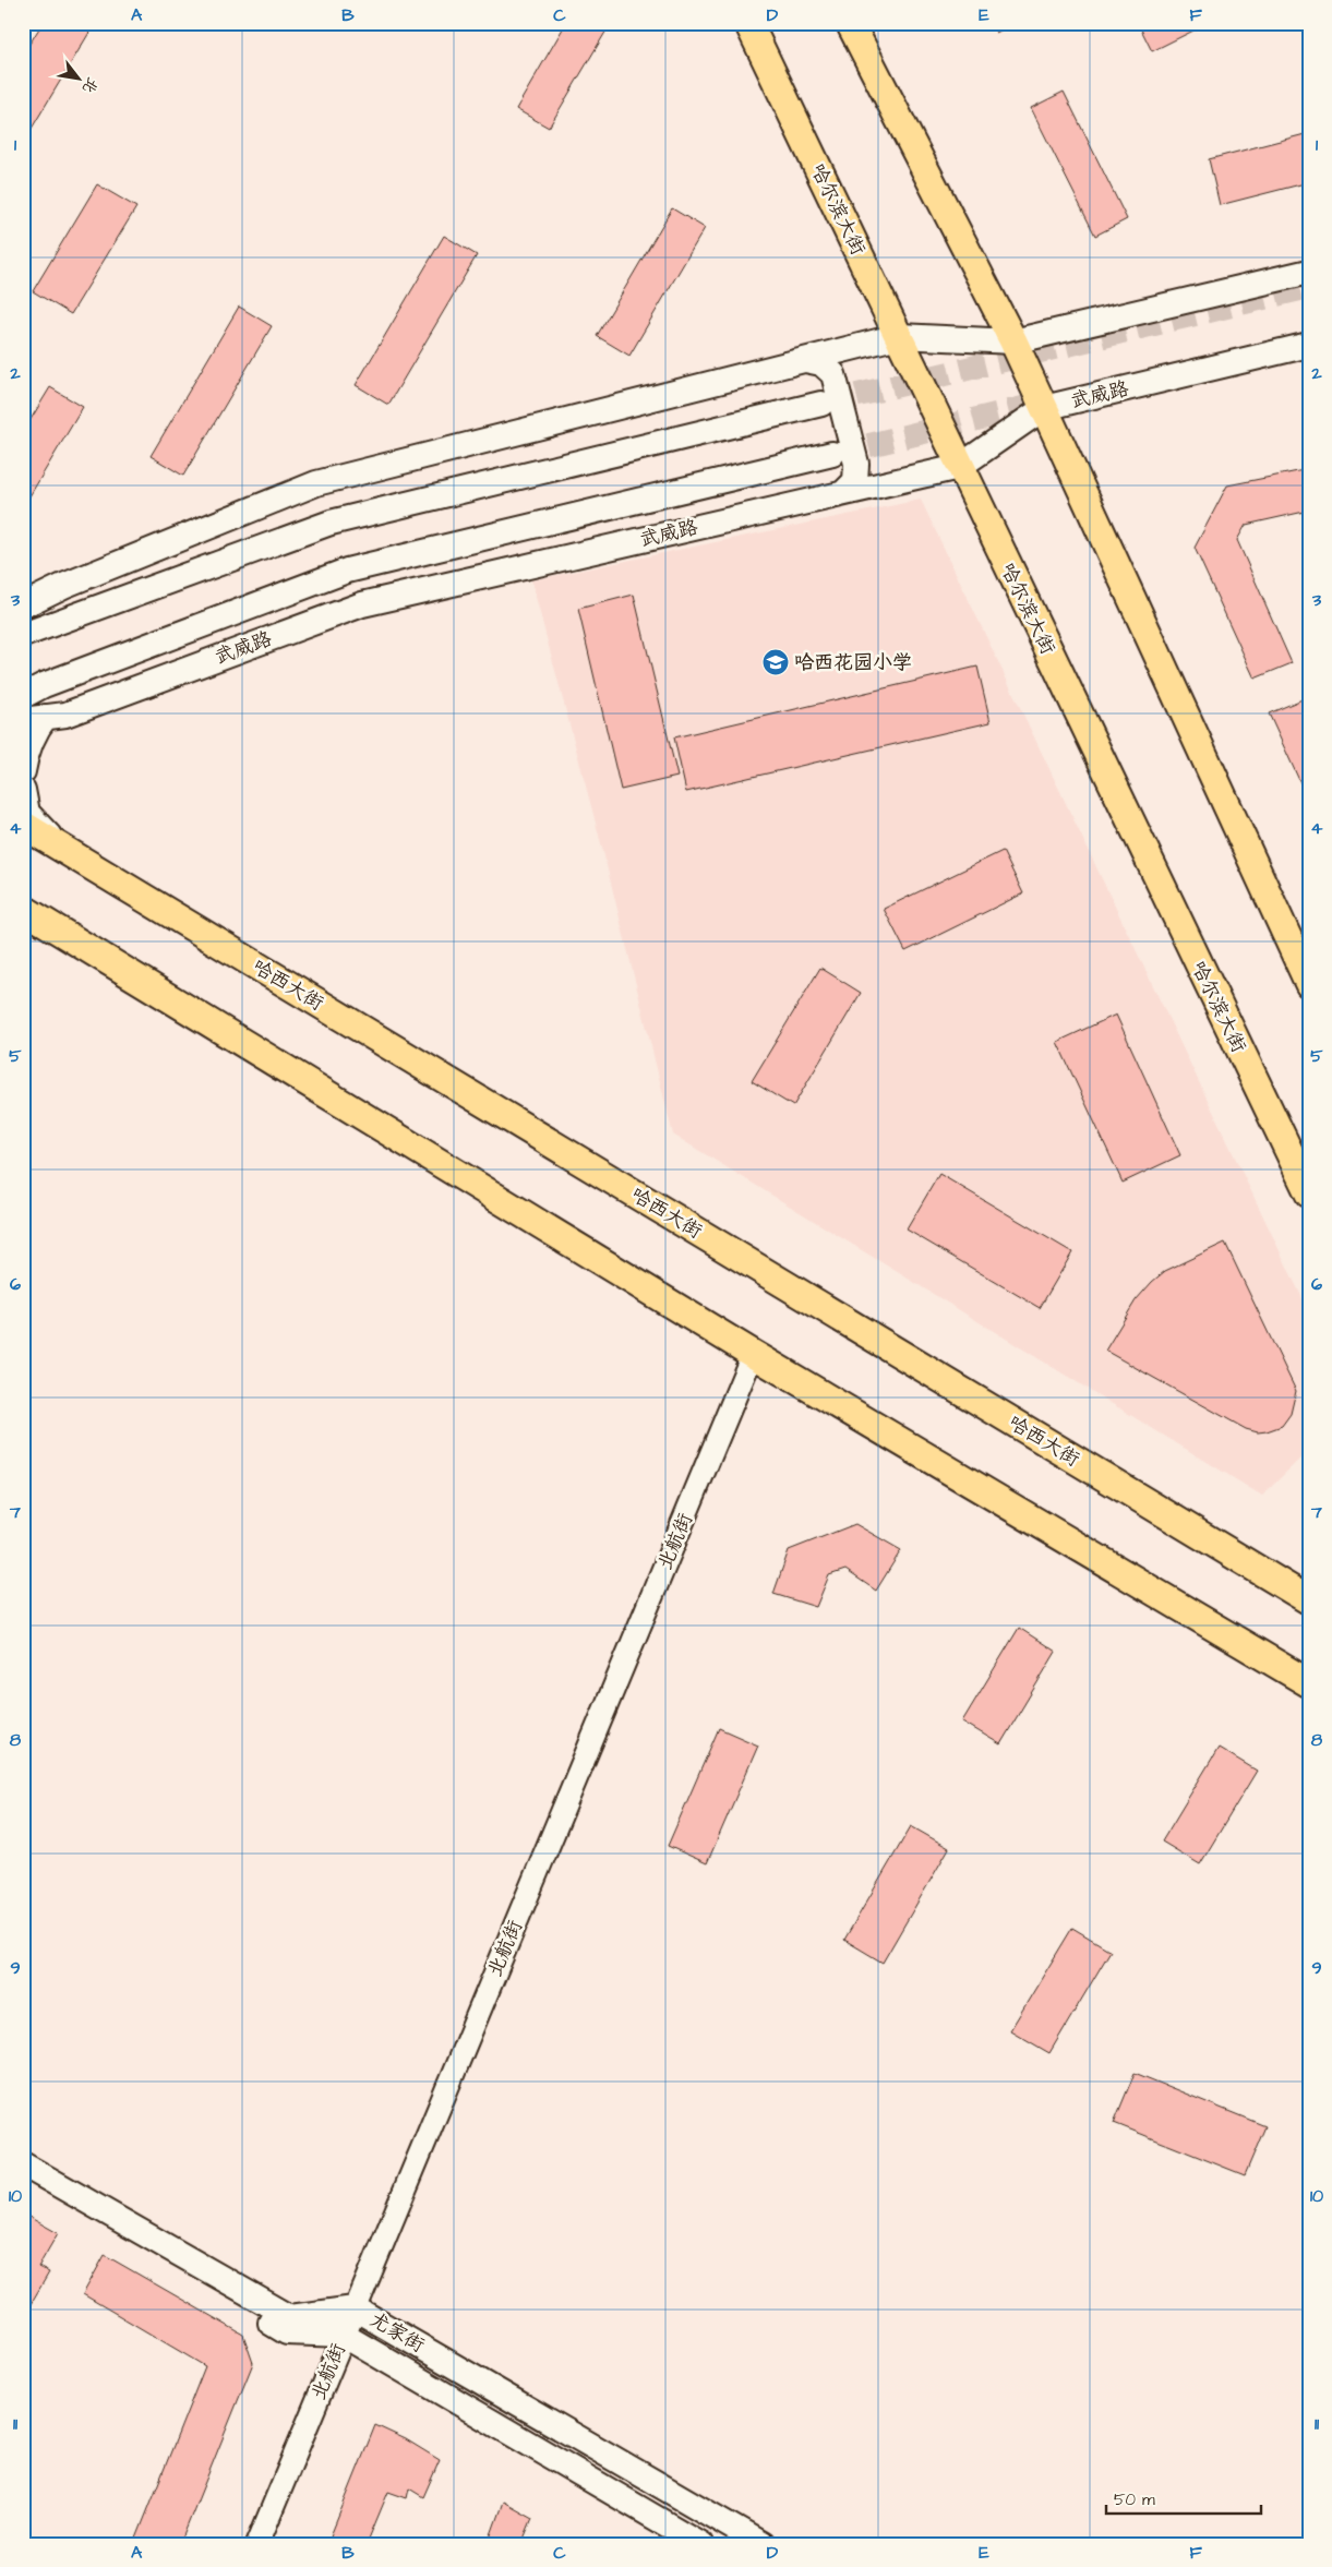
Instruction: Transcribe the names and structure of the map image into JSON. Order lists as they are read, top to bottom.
{
  "streets": {
    "main road": [
      "哈尔滨大街",
      "武威路",
      "哈西大街",
      "尤家街"
    ],
    "street": ["北航街"]
  },
  "crossings": [
    ["哈尔滨大街", "武威路"],
    ["北航街", "尤家街"]
  ],
  "places": {
    "school or university": ["哈西花园小学"]
  },
  "scale_bar": "50 m",
  "north": "bottom right",
  "grid": {
    "columns": [
      "A",
      "B",
      "C",
      "D",
      "E",
      "F"
    ],
    "rows": [
      "1",
      "2",
      "3",
      "4",
      "5",
      "6",
      "7",
      "8",
      "9",
      "10",
      "11"
    ]
  }
}
